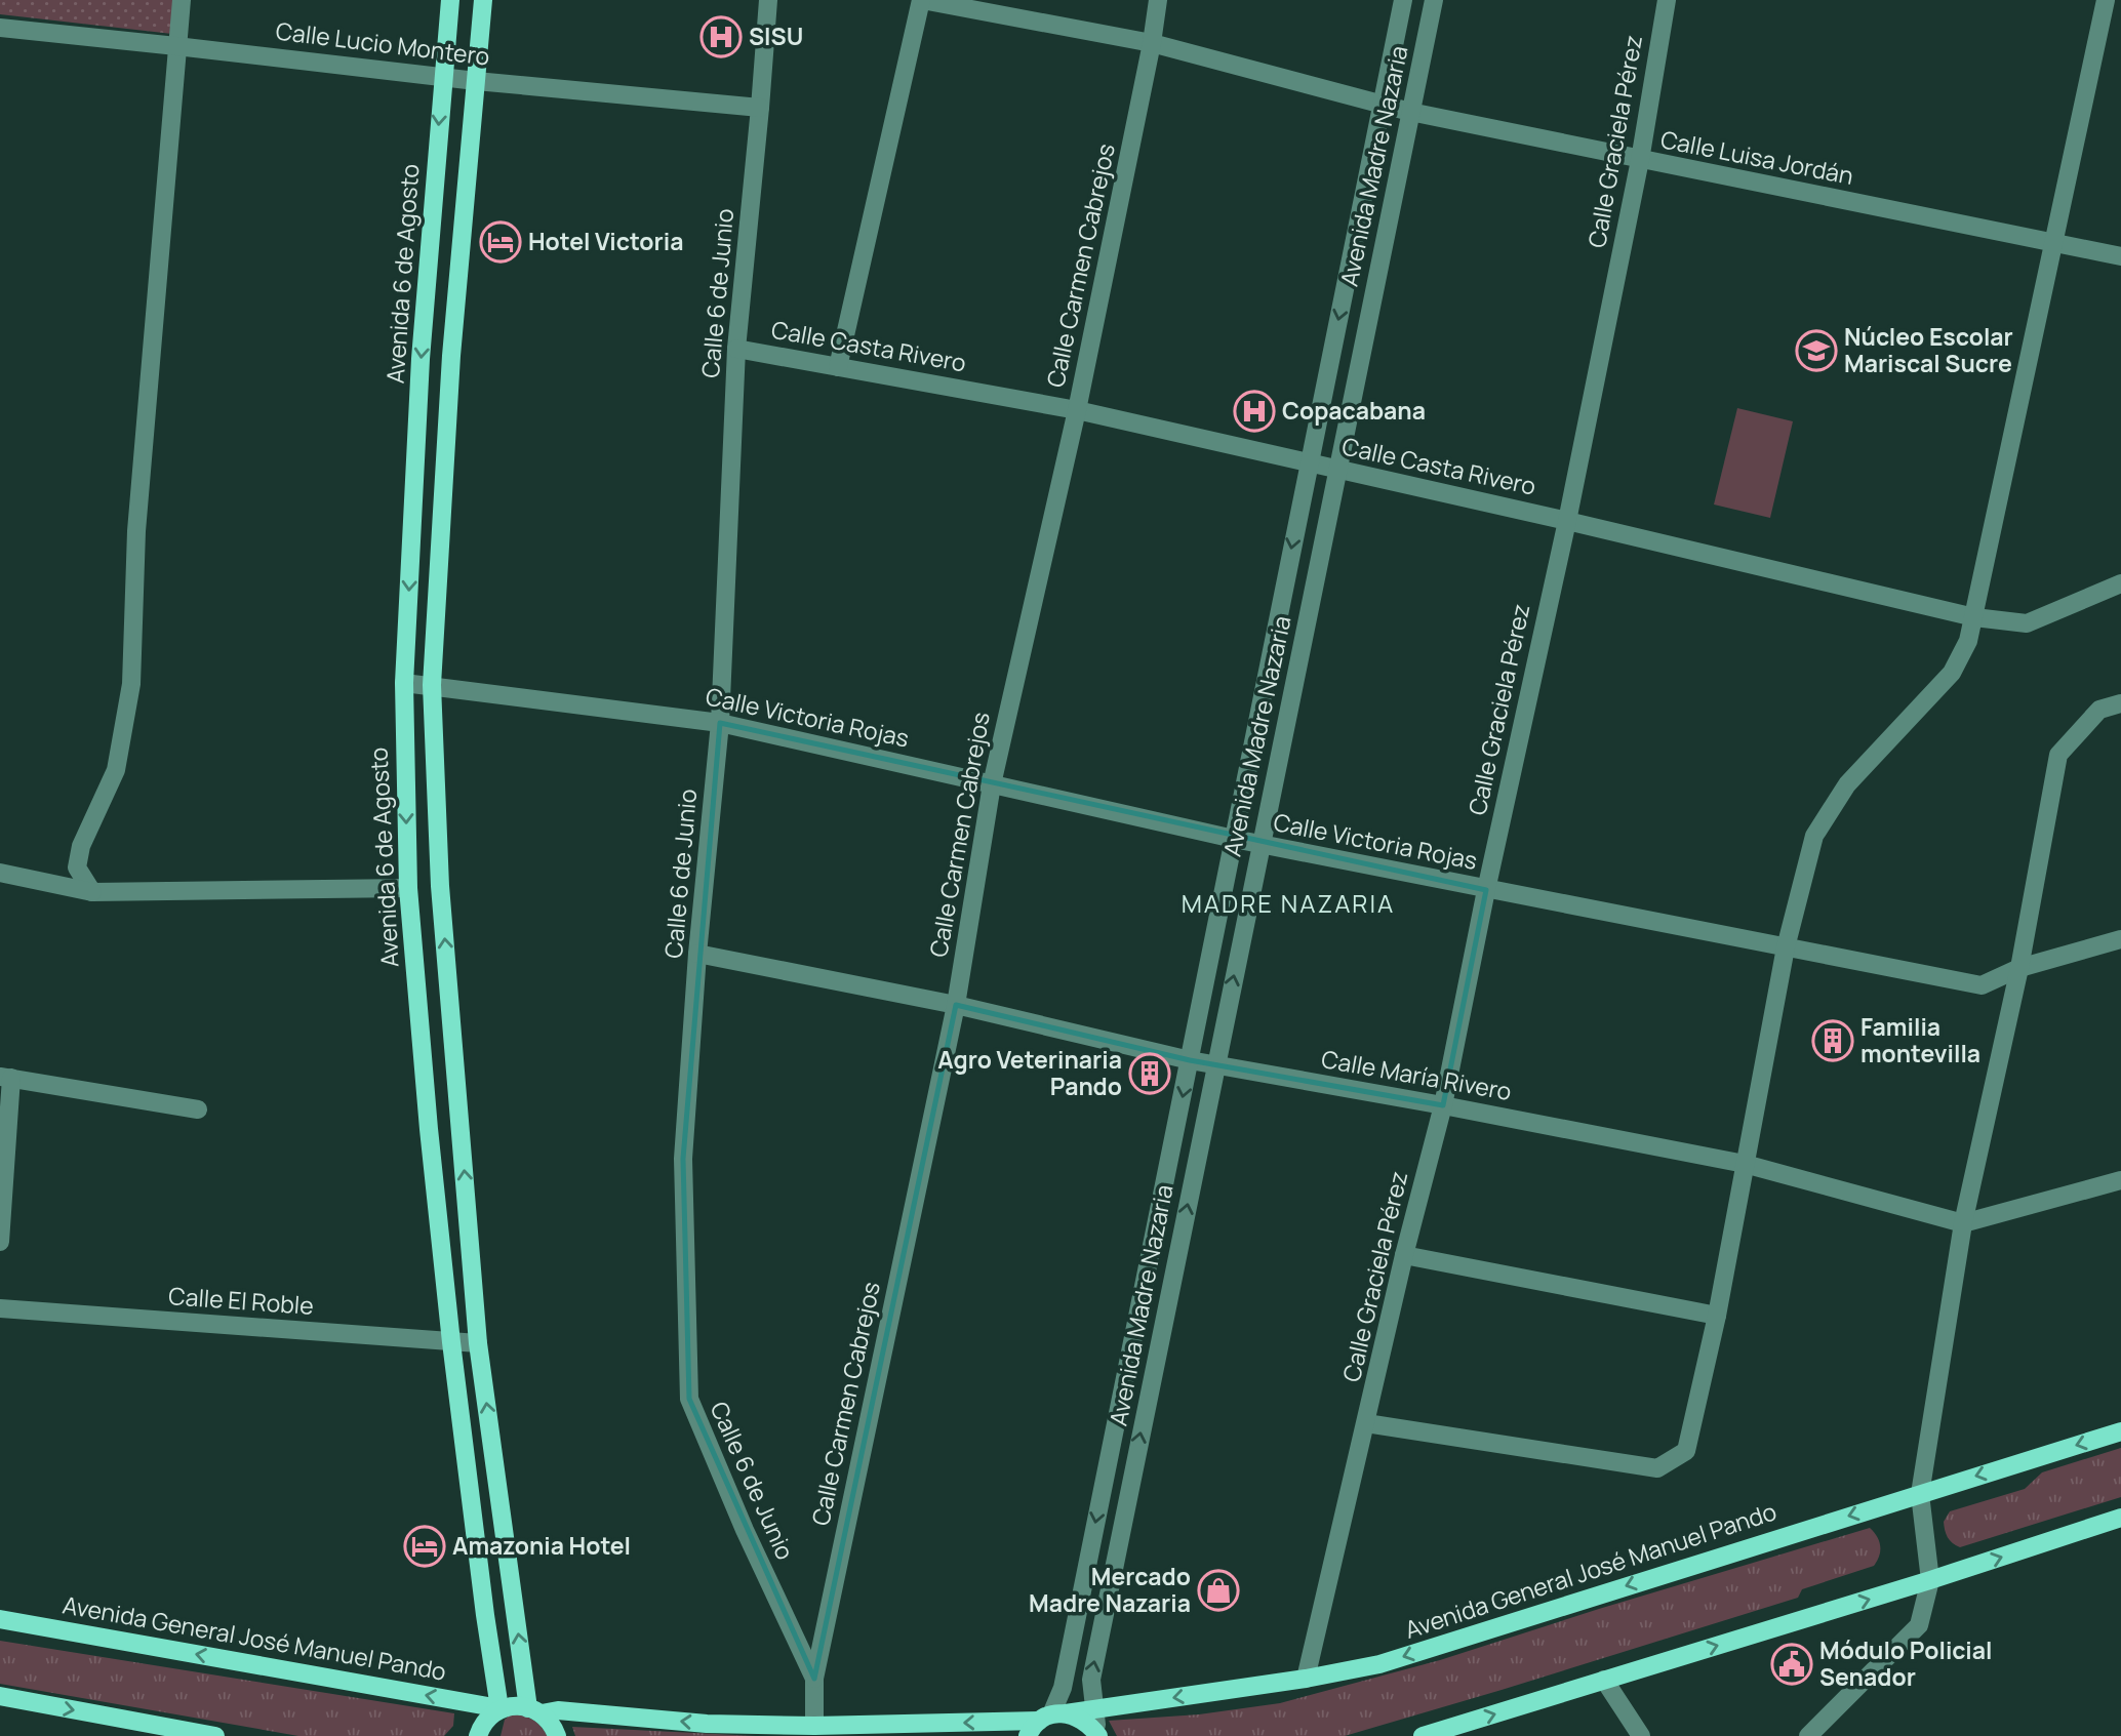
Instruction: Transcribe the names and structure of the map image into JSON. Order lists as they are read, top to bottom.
{
  "streets": {
    "main road": ["Avenida 6 de Agosto", "Avenida General José Manuel Pando"],
    "street": [
      "Calle Lucio Montero",
      "Calle Graciela Pérez",
      "Calle Luisa Jordán",
      "Avenida Madre Nazaria",
      "Calle Carmen Cabrejos",
      "Calle 6 de Junio",
      "Calle Casta Rivero",
      "Calle Victoria Rojas",
      "Calle María Rivero",
      "Calle El Roble"
    ]
  },
  "crossings": [
    ["Calle Lucio Montero", "Avenida 6 de Agosto"],
    ["Calle Lucio Montero", "Calle 6 de Junio"],
    ["Calle Graciela Pérez", "Calle Luisa Jordán"],
    ["Calle Graciela Pérez", "Calle Casta Rivero"],
    ["Calle Graciela Pérez", "Calle Victoria Rojas"],
    ["Calle Graciela Pérez", "Calle María Rivero"],
    ["Calle Graciela Pérez", "Avenida General José Manuel Pando"],
    ["Calle Luisa Jordán", "Avenida Madre Nazaria"],
    ["Calle Luisa Jordán", "Calle Carmen Cabrejos"],
    ["Avenida Madre Nazaria", "Calle Casta Rivero"],
    ["Avenida Madre Nazaria", "Calle Victoria Rojas"],
    ["Avenida Madre Nazaria", "Calle María Rivero"],
    ["Avenida Madre Nazaria", "Avenida General José Manuel Pando"],
    ["Calle Carmen Cabrejos", "Calle 6 de Junio"],
    ["Calle Carmen Cabrejos", "Calle Casta Rivero"],
    ["Calle Carmen Cabrejos", "Calle Victoria Rojas"],
    ["Calle Carmen Cabrejos", "Calle María Rivero"],
    ["Avenida 6 de Agosto", "Calle Victoria Rojas"],
    ["Avenida 6 de Agosto", "Calle El Roble"],
    ["Avenida 6 de Agosto", "Avenida General José Manuel Pando"],
    ["Calle 6 de Junio", "Calle Casta Rivero"],
    ["Calle 6 de Junio", "Calle Victoria Rojas"],
    ["Calle 6 de Junio", "Calle María Rivero"],
    ["Calle 6 de Junio", "Avenida General José Manuel Pando"]
  ],
  "districts": ["MADRE NAZARIA"],
  "places": {
    "hospital": ["SISU", "Copacabana"],
    "hotel": ["Hotel Victoria", "Amazonia Hotel"],
    "school or university": ["Núcleo Escolar Mariscal Sucre"],
    "building": ["Familia montevilla", "Agro Veterinaria Pando"],
    "shop": ["Mercado Madre Nazaria"],
    "public building": ["Módulo Policial Senador"]
  }
}
